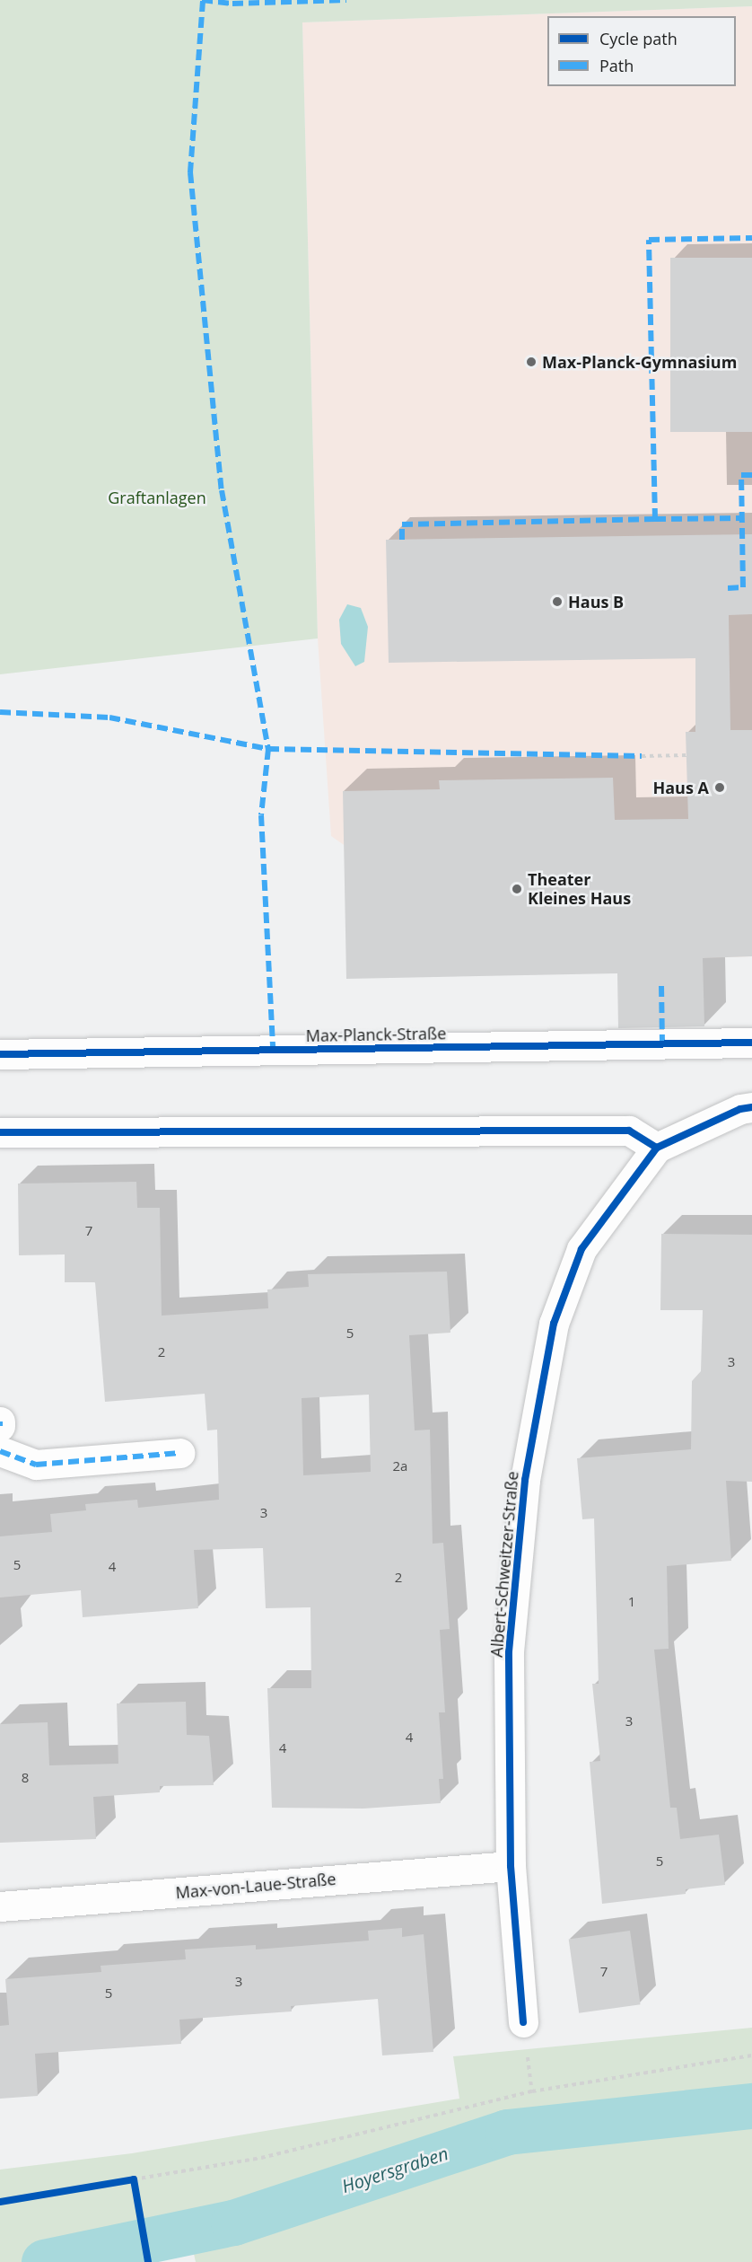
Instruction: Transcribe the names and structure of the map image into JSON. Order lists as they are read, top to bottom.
{
  "streets": {
    "street": ["Max-Planck-Straße", "Albert-Schweitzer-Straße", "Max-von-Laue-Straße"]
  },
  "crossings": [
    ["Albert-Schweitzer-Straße", "Max-von-Laue-Straße"]
  ],
  "water": ["Hoyersgraben"],
  "parks": ["Graftanlagen"],
  "places": [
    "Max-Planck-Gymnasium",
    "Haus B",
    "Haus A",
    "Theater Kleines Haus"
  ],
  "house_numbers": [
    "7",
    "5",
    "2",
    "3",
    "2a",
    "3",
    "5",
    "4",
    "2",
    "1",
    "3",
    "4",
    "4",
    "8",
    "5",
    "7",
    "3",
    "5"
  ],
  "legend": ["Cycle path", "Path"]
}
